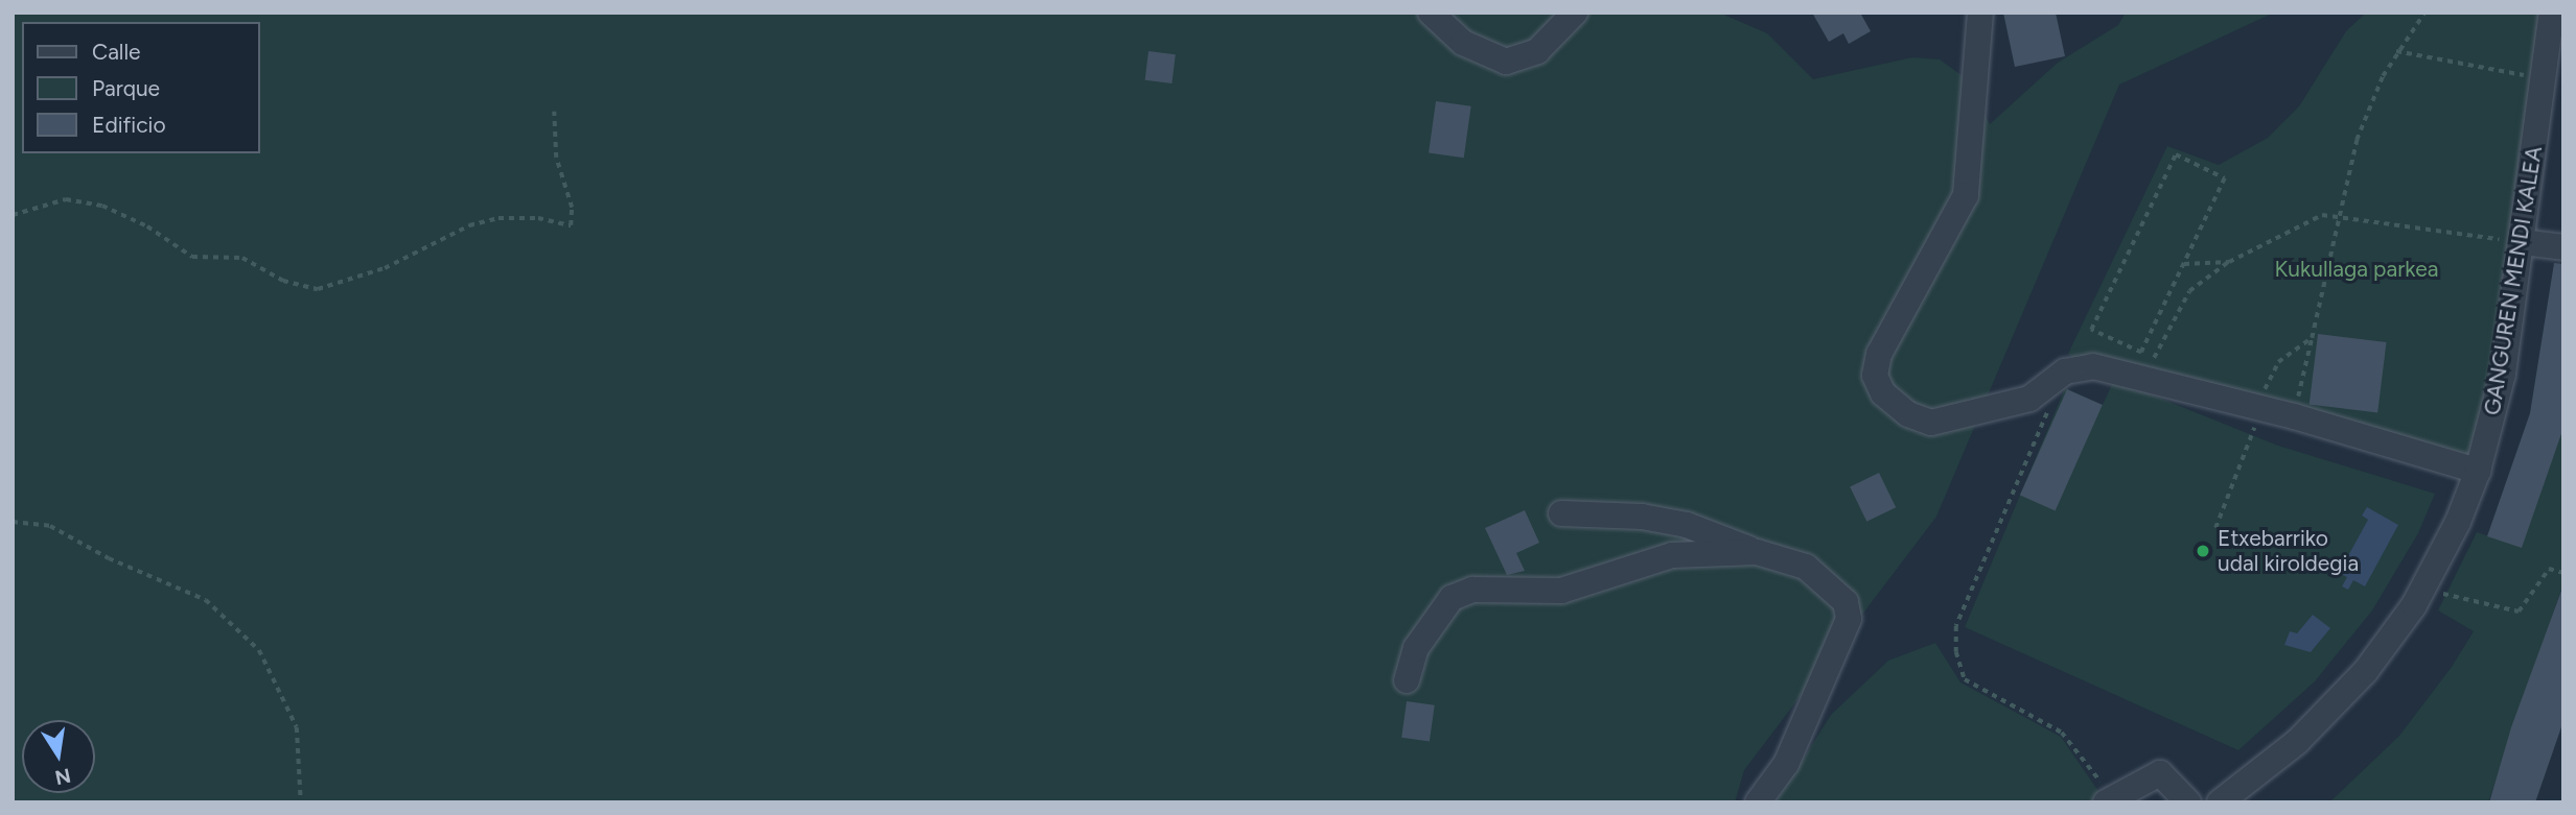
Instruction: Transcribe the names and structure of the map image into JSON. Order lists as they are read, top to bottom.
{
  "streets": {
    "street": ["GANGUREN MENDI KALEA"]
  },
  "parks": ["Kukullaga parkea"],
  "places": ["Etxebarriko udal kiroldegia"],
  "legend": ["Calle", "Parque", "Edificio"],
  "north": "bottom"
}
